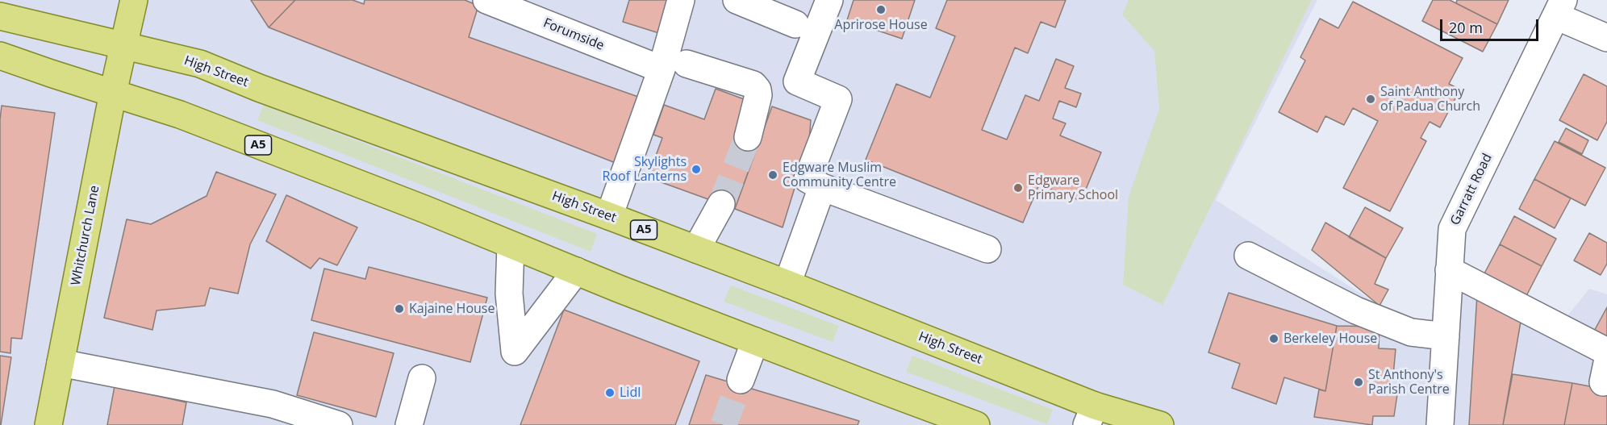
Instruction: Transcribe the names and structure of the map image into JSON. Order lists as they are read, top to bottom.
{
  "streets": {
    "main road": ["High Street", "A5", "Whitchurch Lane"],
    "street": ["Forumside", "Garratt Road"]
  },
  "crossings": [
    ["High Street", "Whitchurch Lane"],
    ["A5", "Whitchurch Lane"]
  ],
  "places": [
    "Aprirose House",
    "Saint Anthony of Padua Church",
    "Skylights Roof Lanterns",
    "Edgware Muslim Community Centre",
    "Edgware Primary School",
    "Kajaine House",
    "Berkeley House",
    "St Anthony's Parish Centre",
    "Lidl"
  ],
  "scale_bar": "20 m"
}
